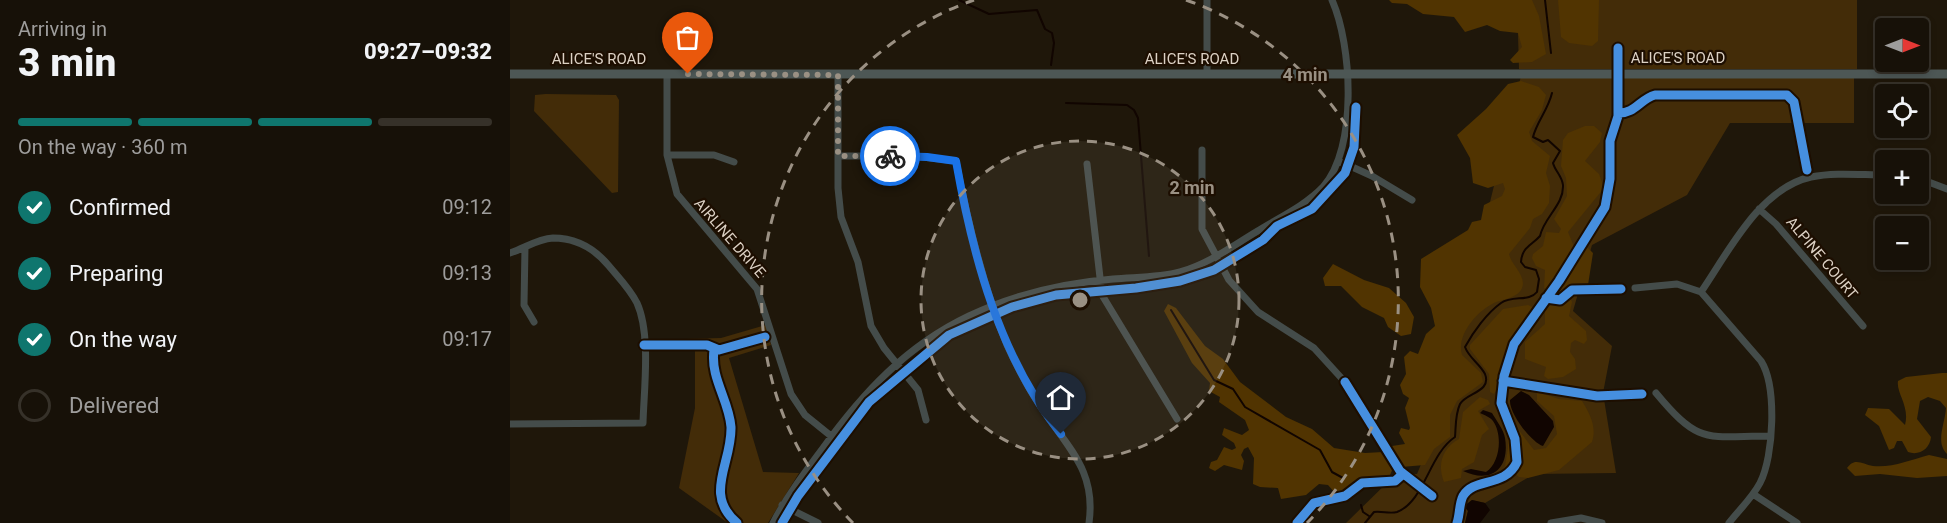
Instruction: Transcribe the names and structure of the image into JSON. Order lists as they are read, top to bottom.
{
  "streets": {
    "main road": ["ALICE'S ROAD"],
    "street": ["AIRLINE DRIVE", "ALPINE COURT"]
  },
  "crossings": [
    ["ALICE'S ROAD", "AIRLINE DRIVE"]
  ],
  "north": "right",
  "page": {
    "heading": ["3 min", "Arriving in", "09:27–09:32"],
    "map_buttons": ["+", "−"],
    "bar": "On the way · 360 m",
    "list": [
      ["Confirmed", "09:12"],
      ["Preparing", "09:13"],
      ["On the way", "09:17"],
      "Delivered"
    ]
  },
  "rings": ["4 min", "2 min"]
}
